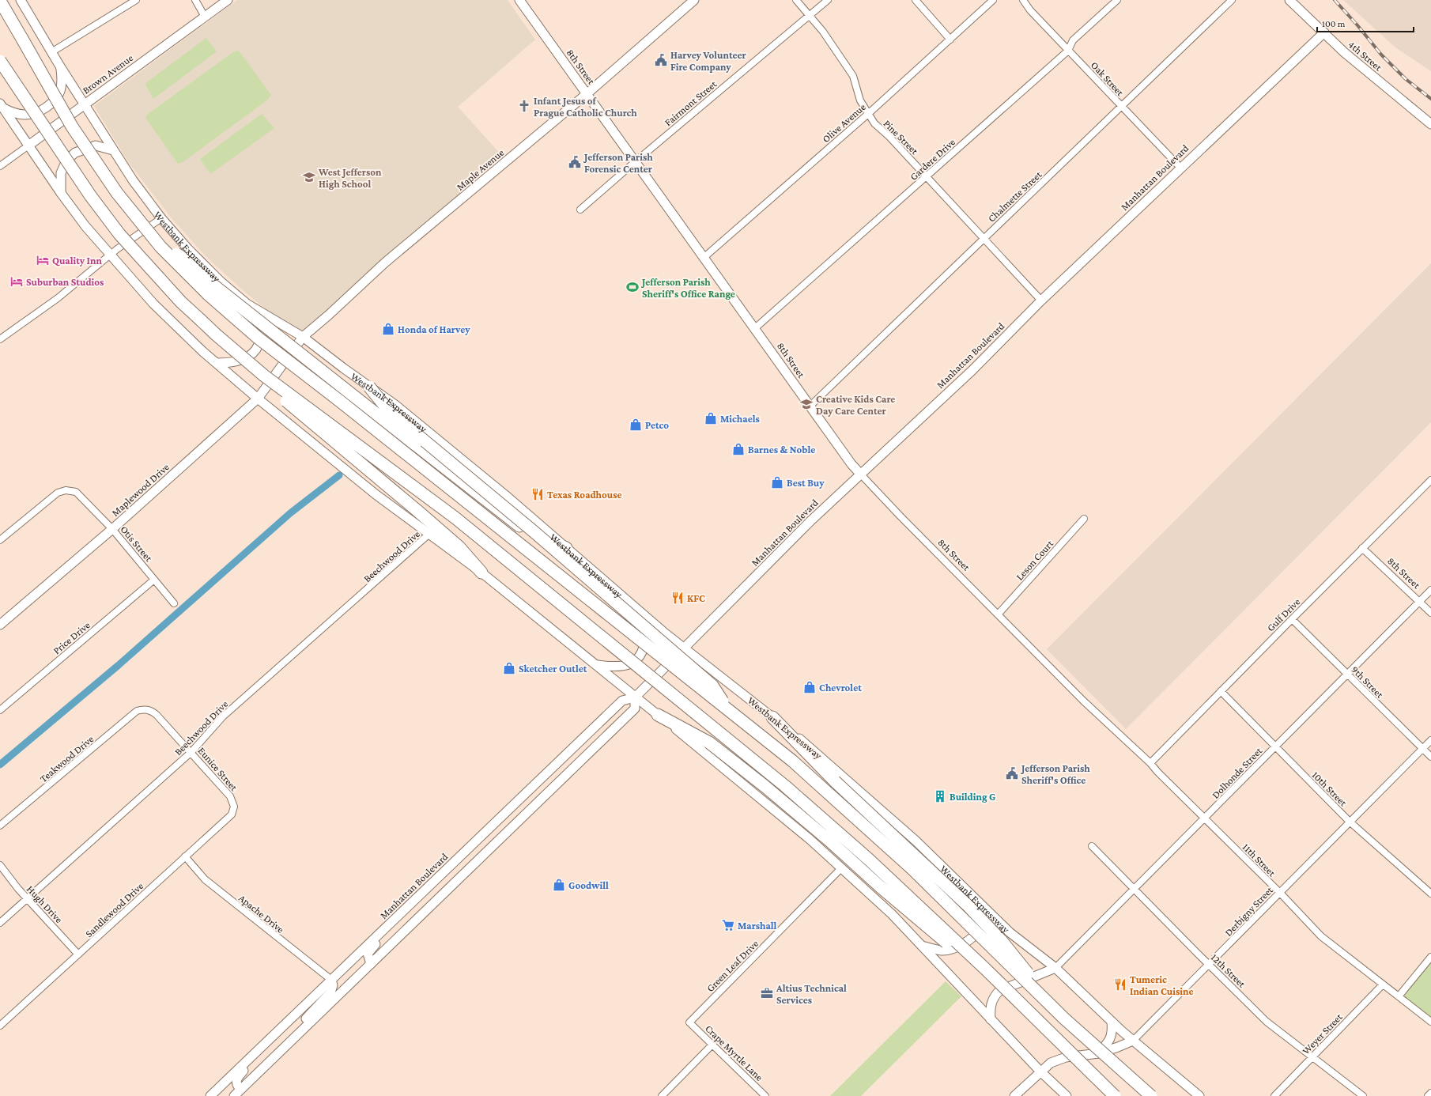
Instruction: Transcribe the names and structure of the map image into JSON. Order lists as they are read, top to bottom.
{
  "streets": {
    "highway": ["Westbank Expressway"],
    "street": [
      "4th Street",
      "8th Street",
      "Brown Avenue",
      "Oak Street",
      "Fairmont Street",
      "Olive Avenue",
      "Pine Street",
      "Gardere Drive",
      "Maple Avenue",
      "Manhattan Boulevard",
      "Chalmette Street",
      "Maplewood Drive",
      "Otis Street",
      "Beechwood Drive",
      "Leson Court",
      "Gulf Drive",
      "Price Drive",
      "9th Street",
      "Teakwood Drive",
      "Eunice Street",
      "Dolhonde Street",
      "10th Street",
      "11th Street",
      "Hugh Drive",
      "Sandlewood Drive",
      "Derbigny Street",
      "Apache Drive",
      "Green Leaf Drive",
      "12th Street",
      "Weyer Street",
      "Crape Myrtle Lane"
    ]
  },
  "crossings": [
    ["4th Street", "Manhattan Boulevard"],
    ["8th Street", "Fairmont Street"],
    ["8th Street", "Olive Avenue"],
    ["8th Street", "Gardere Drive"],
    ["8th Street", "Maple Avenue"],
    ["8th Street", "Manhattan Boulevard"],
    ["8th Street", "Chalmette Street"],
    ["8th Street", "Leson Court"],
    ["8th Street", "Gulf Drive"],
    ["8th Street", "Dolhonde Street"],
    ["8th Street", "11th Street"],
    ["Brown Avenue", "Westbank Expressway"],
    ["Oak Street", "Gardere Drive"],
    ["Oak Street", "Manhattan Boulevard"],
    ["Oak Street", "Chalmette Street"],
    ["Fairmont Street", "Pine Street"],
    ["Olive Avenue", "Pine Street"],
    ["Pine Street", "Gardere Drive"],
    ["Pine Street", "Manhattan Boulevard"],
    ["Pine Street", "Chalmette Street"],
    ["Maple Avenue", "Westbank Expressway"],
    ["Maple Avenue", "Maplewood Drive"],
    ["Manhattan Boulevard", "Westbank Expressway"],
    ["Manhattan Boulevard", "Apache Drive"],
    ["Westbank Expressway", "Dolhonde Street"],
    ["Westbank Expressway", "Derbigny Street"],
    ["Maplewood Drive", "Otis Street"],
    ["Otis Street", "Price Drive"],
    ["Beechwood Drive", "Eunice Street"],
    ["Beechwood Drive", "Hugh Drive"],
    ["Gulf Drive", "9th Street"],
    ["Gulf Drive", "10th Street"],
    ["Gulf Drive", "11th Street"],
    ["9th Street", "Dolhonde Street"],
    ["9th Street", "Derbigny Street"],
    ["Teakwood Drive", "Eunice Street"],
    ["Eunice Street", "Sandlewood Drive"],
    ["Dolhonde Street", "10th Street"],
    ["Dolhonde Street", "11th Street"],
    ["Dolhonde Street", "12th Street"],
    ["10th Street", "Derbigny Street"],
    ["11th Street", "Derbigny Street"],
    ["11th Street", "Weyer Street"],
    ["Hugh Drive", "Sandlewood Drive"],
    ["Sandlewood Drive", "Apache Drive"],
    ["Derbigny Street", "12th Street"],
    ["Green Leaf Drive", "Crape Myrtle Lane"],
    ["12th Street", "Weyer Street"]
  ],
  "places": {
    "public building": ["Harvey Volunteer Fire Company", "Jefferson Parish Forensic Center", "Jefferson Parish Sheriff's Office"],
    "church": ["Infant Jesus of Prague Catholic Church"],
    "school or university": ["West Jefferson High School", "Creative Kids Care Day Care Center"],
    "hotel": ["Quality Inn", "Suburban Studios"],
    "sports": ["Jefferson Parish Sheriff's Office Range"],
    "shop": [
      "Honda of Harvey",
      "Michaels",
      "Petco",
      "Barnes & Noble",
      "Best Buy",
      "Sketcher Outlet",
      "Chevrolet",
      "Goodwill"
    ],
    "restaurant": ["Texas Roadhouse", "KFC", "Tumeric Indian Cuisine"],
    "building": ["Building G"],
    "supermarket": ["Marshall"],
    "office": ["Altius Technical Services"]
  },
  "scale_bar": "100 m"
}
